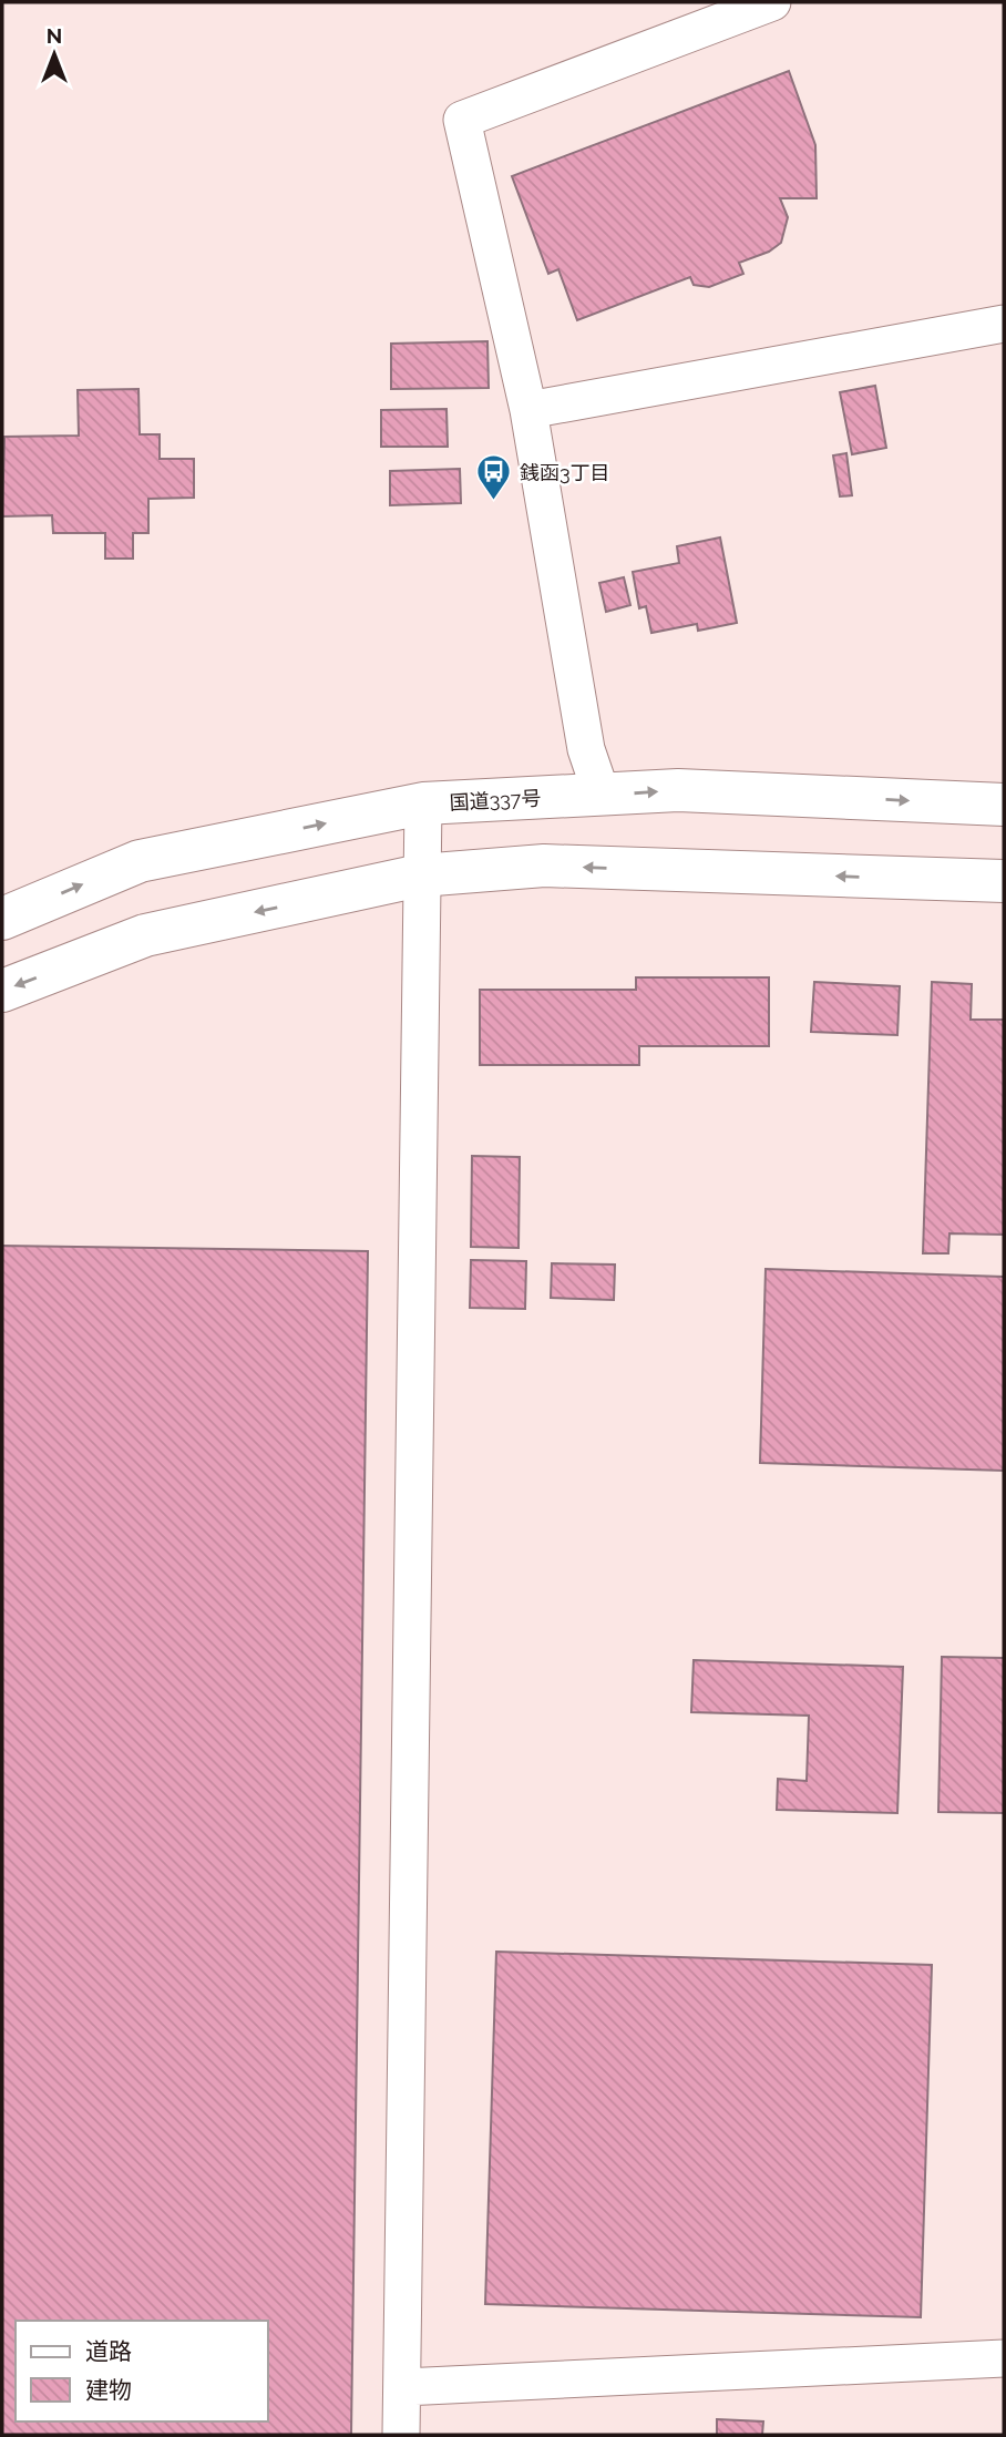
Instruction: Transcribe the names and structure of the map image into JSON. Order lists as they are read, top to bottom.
{
  "streets": {
    "highway": ["国道337号"]
  },
  "places": {
    "bus stop": ["銭函3丁目"]
  },
  "legend": ["道路", "建物"],
  "north": "top"
}
